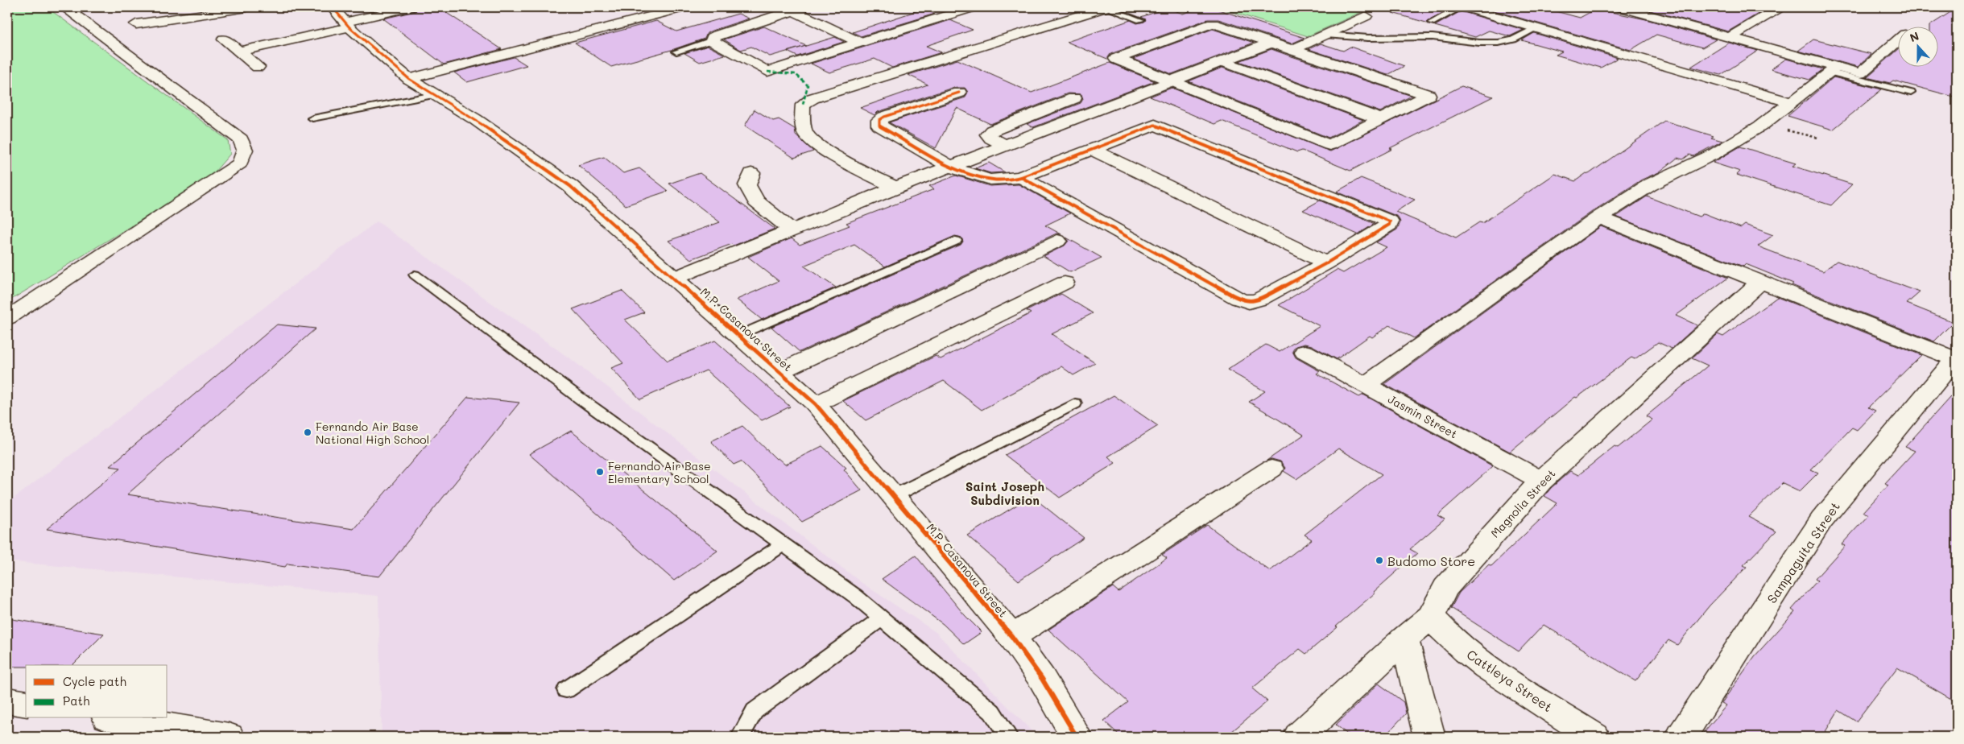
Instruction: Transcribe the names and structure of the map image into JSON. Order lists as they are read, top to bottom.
{
  "streets": {
    "street": [
      "M.P. Casanova Street",
      "Jasmin Street",
      "Magnolia Street",
      "Sampaguita Street",
      "Cattleya Street"
    ]
  },
  "crossings": [
    ["Jasmin Street", "Magnolia Street"],
    ["Magnolia Street", "Cattleya Street"]
  ],
  "districts": ["Saint Joseph Subdivision"],
  "places": ["Fernando Air Base National High School", "Fernando Air Base Elementary School", "Budomo Store"],
  "legend": ["Cycle path", "Path"],
  "north": "top"
}
